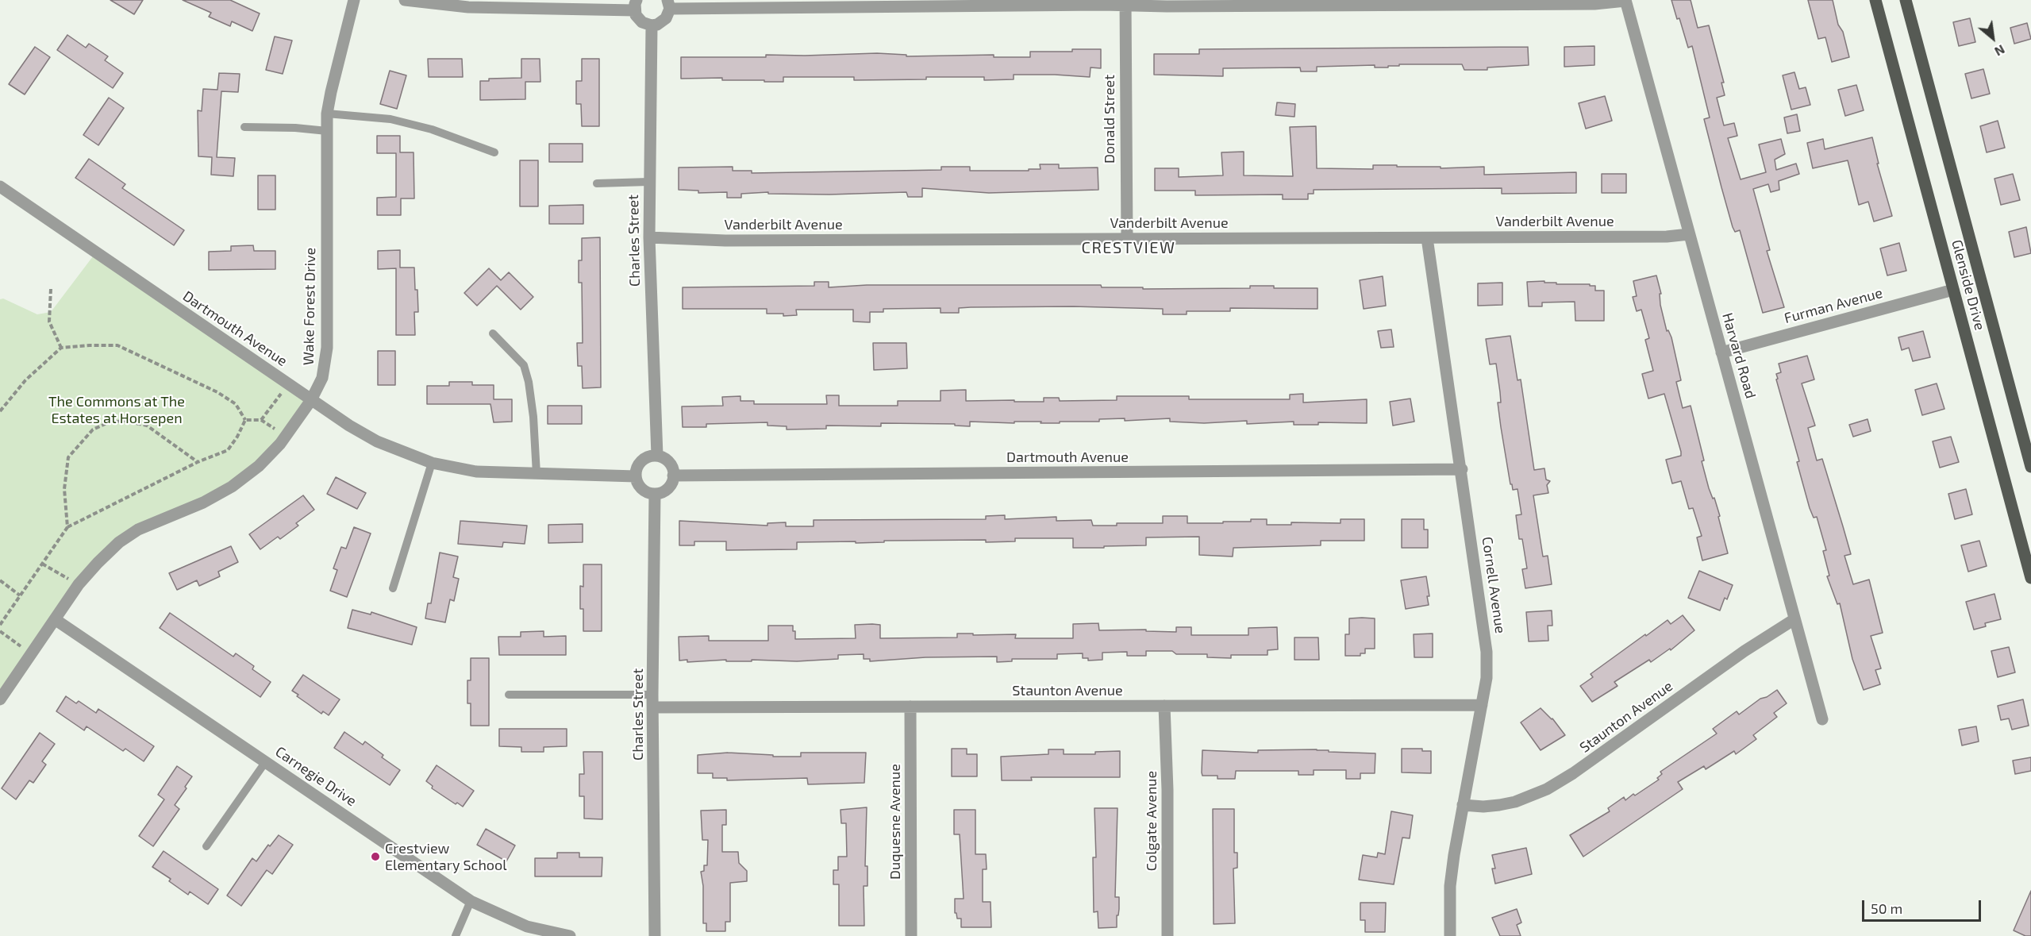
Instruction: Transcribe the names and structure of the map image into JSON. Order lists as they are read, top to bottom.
{
  "streets": {
    "main road": ["Glenside Drive"],
    "street": [
      "Donald Street",
      "Vanderbilt Avenue",
      "Charles Street",
      "Furman Avenue",
      "Wake Forest Drive",
      "Dartmouth Avenue",
      "Harvard Road",
      "Cornell Avenue",
      "Staunton Avenue",
      "Carnegie Drive",
      "Colgate Avenue",
      "Duquesne Avenue"
    ]
  },
  "crossings": [
    ["Donald Street", "Vanderbilt Avenue"],
    ["Vanderbilt Avenue", "Charles Street"],
    ["Vanderbilt Avenue", "Harvard Road"],
    ["Vanderbilt Avenue", "Cornell Avenue"],
    ["Charles Street", "Dartmouth Avenue"],
    ["Charles Street", "Staunton Avenue"],
    ["Glenside Drive", "Furman Avenue"],
    ["Furman Avenue", "Harvard Road"],
    ["Wake Forest Drive", "Dartmouth Avenue"],
    ["Wake Forest Drive", "Carnegie Drive"],
    ["Dartmouth Avenue", "Cornell Avenue"],
    ["Harvard Road", "Staunton Avenue"],
    ["Cornell Avenue", "Staunton Avenue"],
    ["Staunton Avenue", "Colgate Avenue"],
    ["Staunton Avenue", "Duquesne Avenue"]
  ],
  "districts": ["CRESTVIEW"],
  "parks": ["The Commons at The Estates at Horsepen"],
  "places": ["Crestview Elementary School"],
  "scale_bar": "50 m",
  "north": "bottom right"
}
